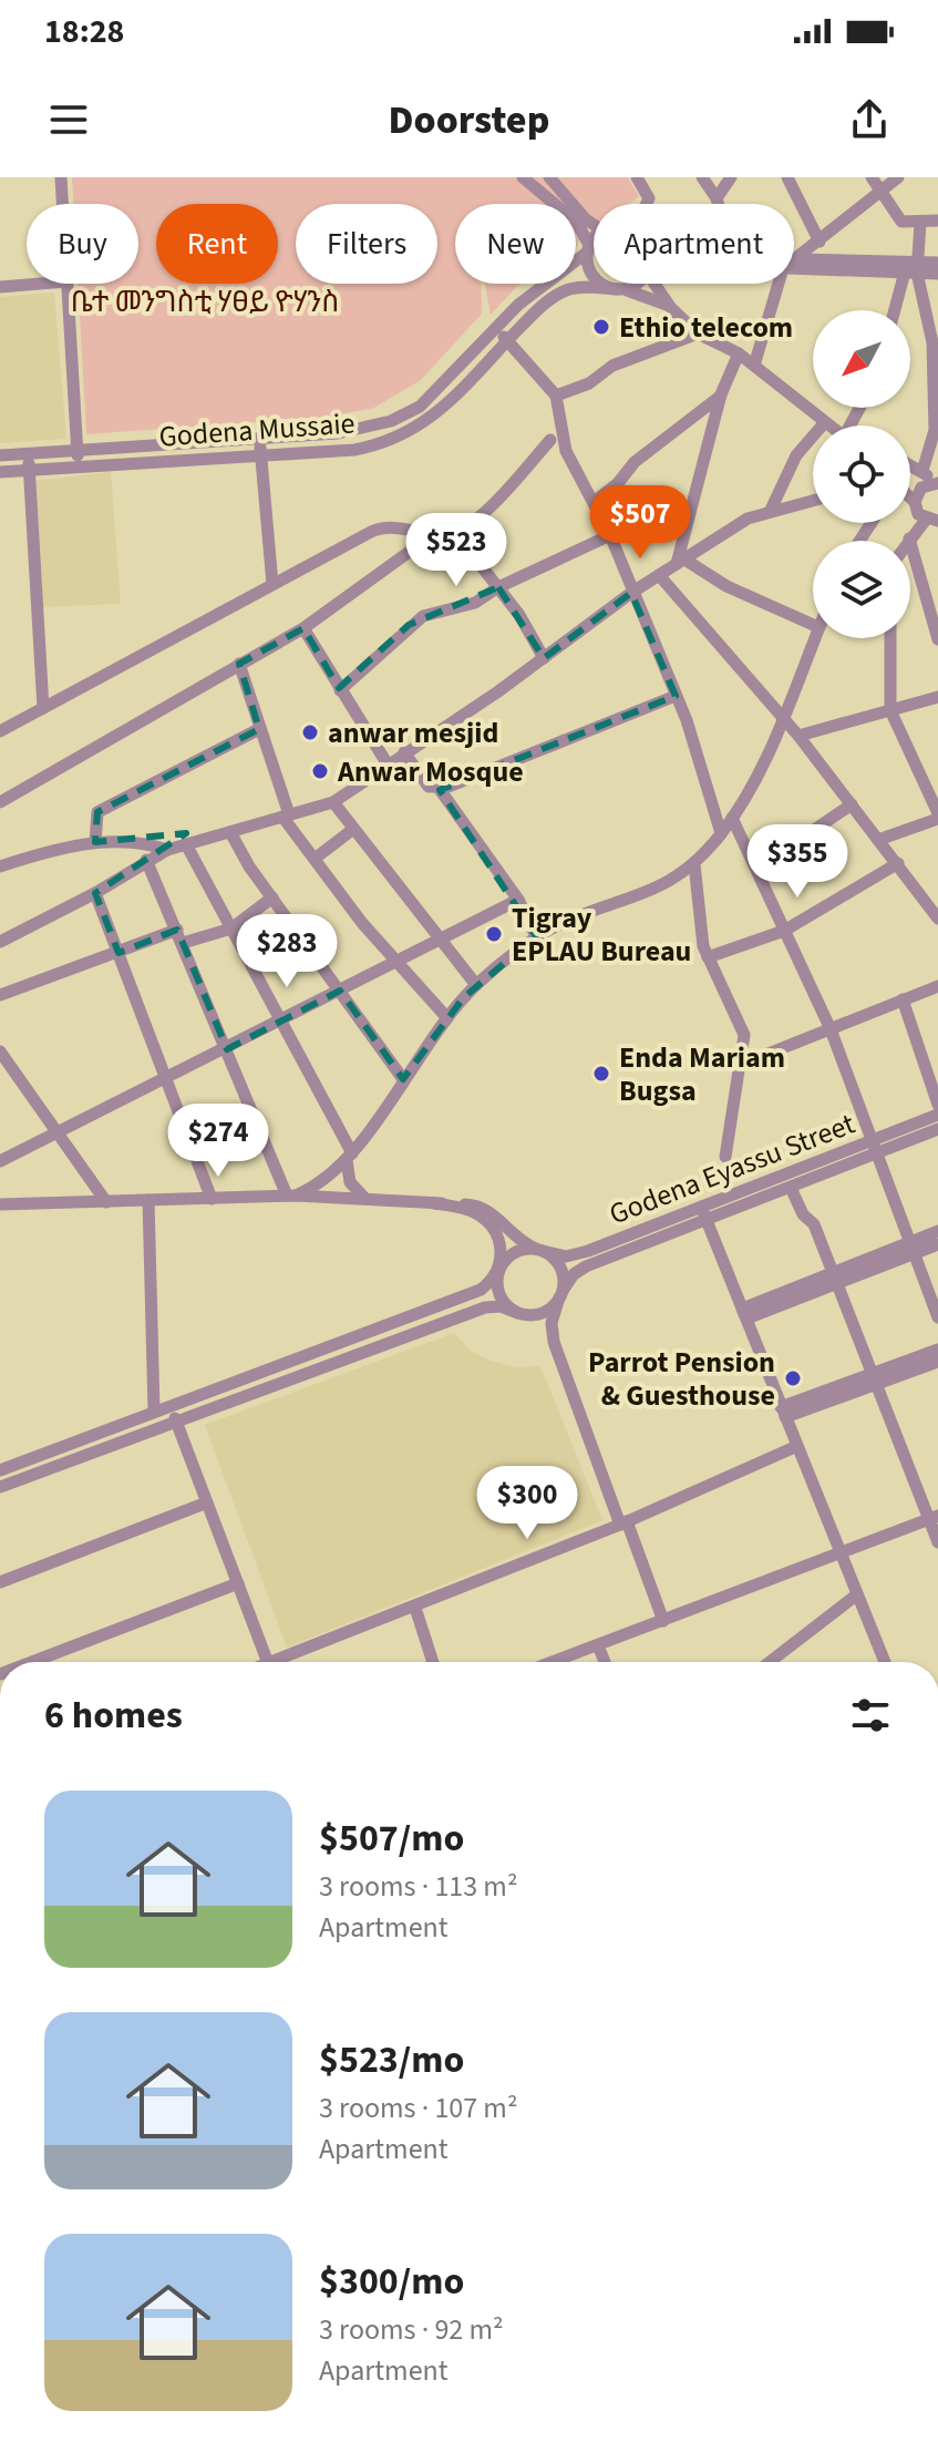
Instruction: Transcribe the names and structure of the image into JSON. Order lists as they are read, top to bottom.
{
  "streets": {
    "street": ["Godena Mussaie", "Godena Eyassu Street"]
  },
  "parks": ["ቤተ መንግስቲ ሃፀይ ዮሃንስ"],
  "places": [
    "Ethio telecom",
    "anwar mesjid",
    "Anwar Mosque",
    "Tigray EPLAU Bureau",
    "Enda Mariam Bugsa",
    "Parrot Pension & Guesthouse"
  ],
  "north": "bottom left",
  "page": {
    "status": "18:28",
    "header": "Doorstep",
    "chip": [
      "Buy",
      "Rent",
      "Filters",
      "New",
      "Apartment"
    ],
    "price": [
      "$507",
      "$523",
      "$355",
      "$283",
      "$274",
      "$300"
    ],
    "heading": "6 homes",
    "list": [
      {
        "name": "$507/mo",
        "note": "3 rooms · 113 m² · Apartment"
      },
      {
        "name": "$523/mo",
        "note": "3 rooms · 107 m² · Apartment"
      },
      {
        "name": "$300/mo",
        "note": "3 rooms · 92 m² · Apartment"
      }
    ]
  }
}
